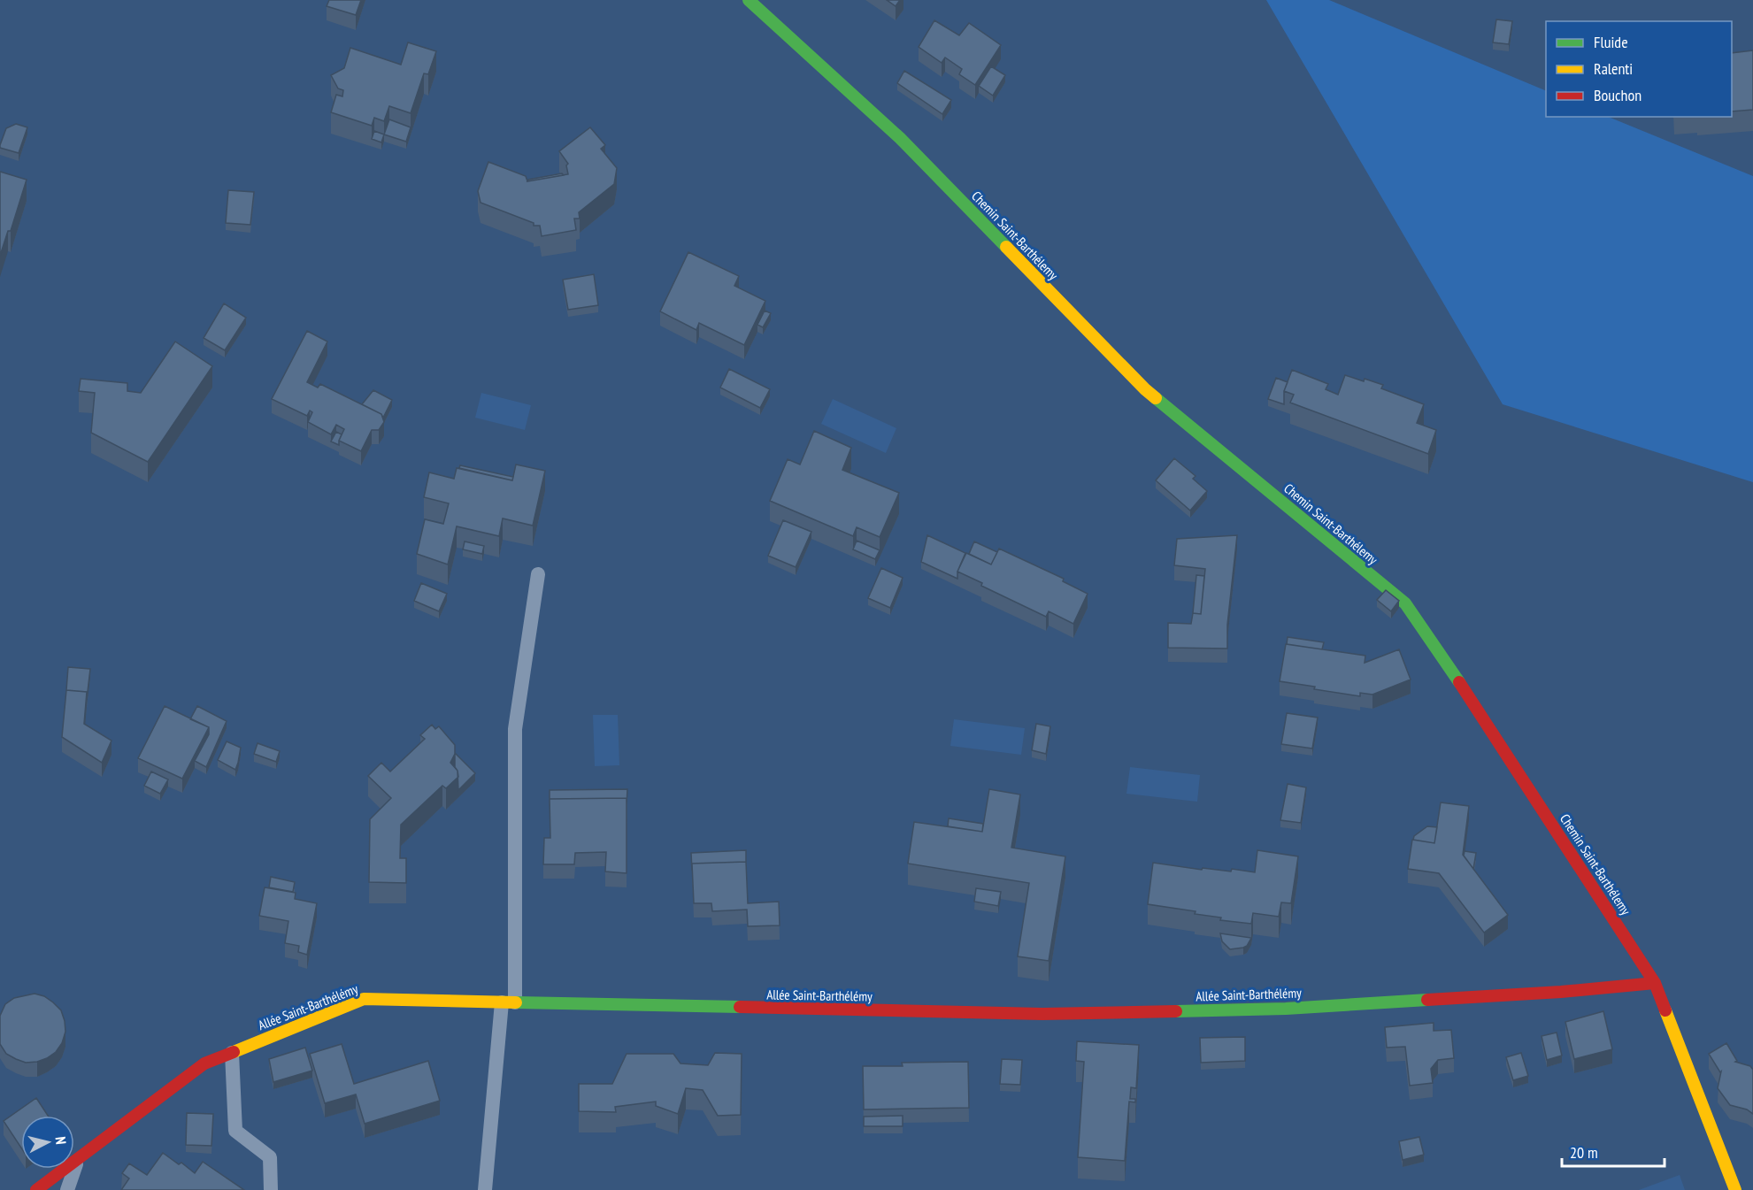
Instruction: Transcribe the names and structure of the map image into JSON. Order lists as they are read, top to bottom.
{
  "streets": {
    "street": ["Chemin Saint-Barthélemy", "Allée Saint-Barthélémy"]
  },
  "crossings": [
    ["Chemin Saint-Barthélemy", "Allée Saint-Barthélémy"]
  ],
  "legend": ["Fluide", "Ralenti", "Bouchon"],
  "scale_bar": "20 m",
  "north": "right"
}
